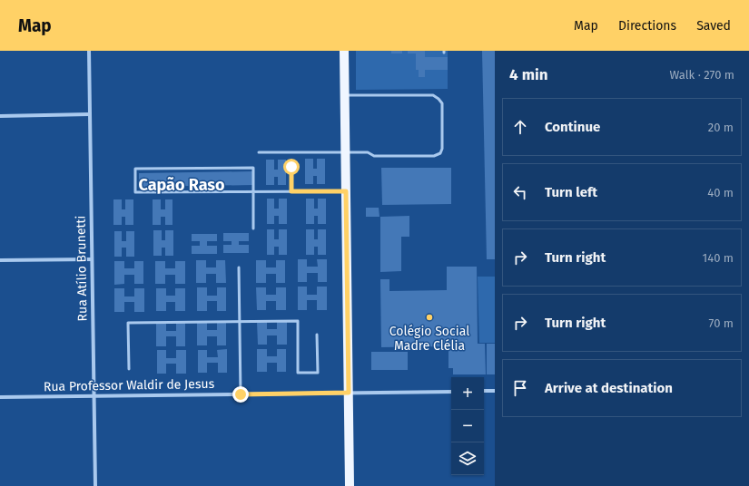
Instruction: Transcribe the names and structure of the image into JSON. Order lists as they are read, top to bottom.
{
  "streets": {
    "street": ["Rua Atílio Brunetti", "Rua Professor Waldir de Jesus"]
  },
  "crossings": [
    ["Rua Atílio Brunetti", "Rua Professor Waldir de Jesus"]
  ],
  "districts": ["Capão Raso"],
  "places": ["Colégio Social Madre Clélia"],
  "page": {
    "header": "Map",
    "nav": ["Map", "Directions", "Saved"],
    "heading": ["4 min", "Walk · 270 m"],
    "list": [
      ["Continue", "20 m"],
      ["Turn left", "40 m"],
      ["Turn right", "140 m"],
      ["Turn right", "70 m"],
      "Arrive at destination"
    ],
    "map_buttons": ["+", "−"]
  }
}
